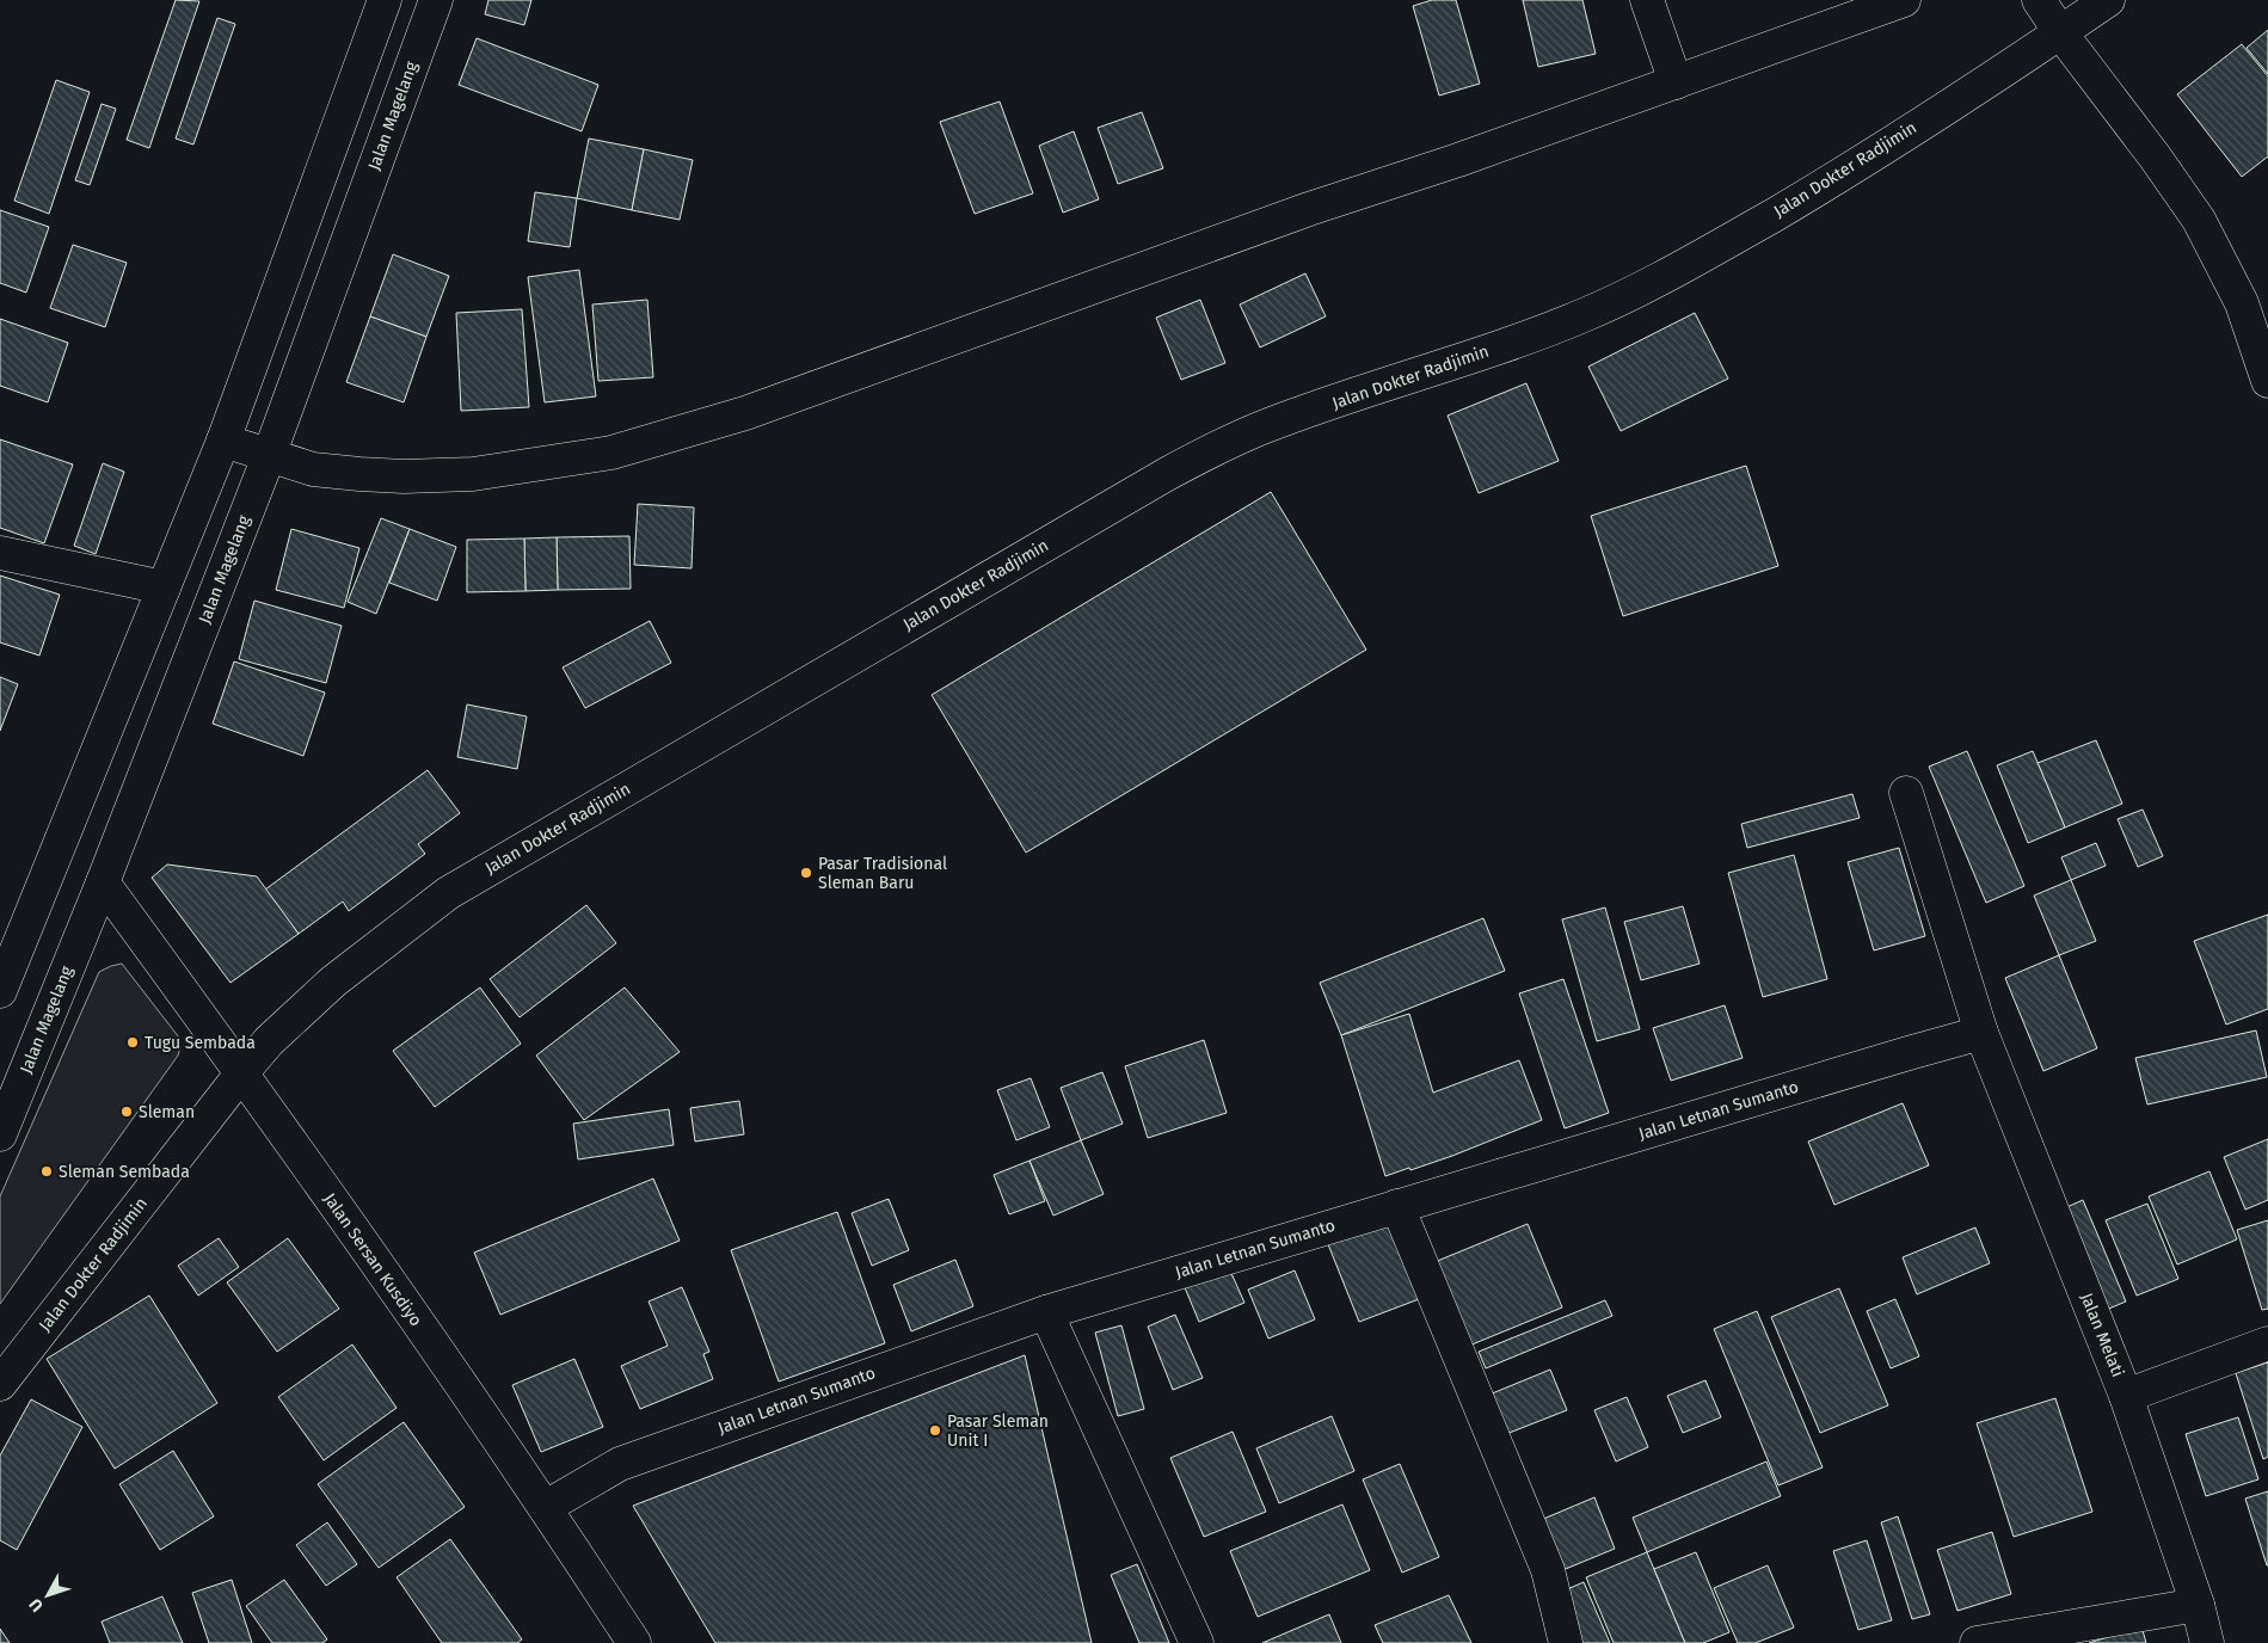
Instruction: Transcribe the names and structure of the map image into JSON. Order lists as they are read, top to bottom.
{
  "streets": {
    "main road": [
      "Jalan Magelang",
      "Jalan Dokter Radjimin",
      "Jalan Letnan Sumanto",
      "Jalan Sersan Kusdiyo",
      "Jalan Melati"
    ]
  },
  "crossings": [
    ["Jalan Magelang", "Jalan Sersan Kusdiyo"],
    ["Jalan Dokter Radjimin", "Jalan Sersan Kusdiyo"],
    ["Jalan Letnan Sumanto", "Jalan Sersan Kusdiyo"],
    ["Jalan Letnan Sumanto", "Jalan Melati"]
  ],
  "places": [
    "Pasar Tradisional Sleman Baru",
    "Tugu Sembada",
    "Sleman",
    "Sleman Sembada",
    "Pasar Sleman Unit I"
  ],
  "north": "bottom left"
}
